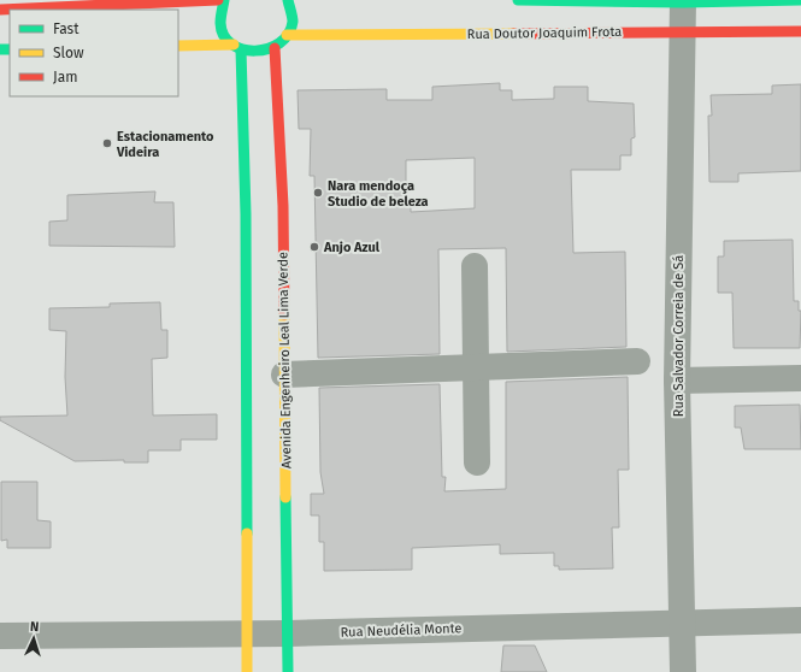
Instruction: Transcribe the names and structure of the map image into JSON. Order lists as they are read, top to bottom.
{
  "streets": {
    "main road": ["Rua Doutor Joaquim Frota", "Avenida Engenheiro Leal Lima Verde"],
    "street": ["Rua Salvador Correia de Sá", "Rua Neudélia Monte"]
  },
  "crossings": [
    ["Rua Doutor Joaquim Frota", "Rua Salvador Correia de Sá"],
    ["Rua Salvador Correia de Sá", "Rua Neudélia Monte"],
    ["Avenida Engenheiro Leal Lima Verde", "Rua Neudélia Monte"]
  ],
  "places": ["Estacionamento Videira", "Nara mendoça Studio de beleza", "Anjo Azul"],
  "legend": ["Fast", "Slow", "Jam"],
  "north": "top"
}
